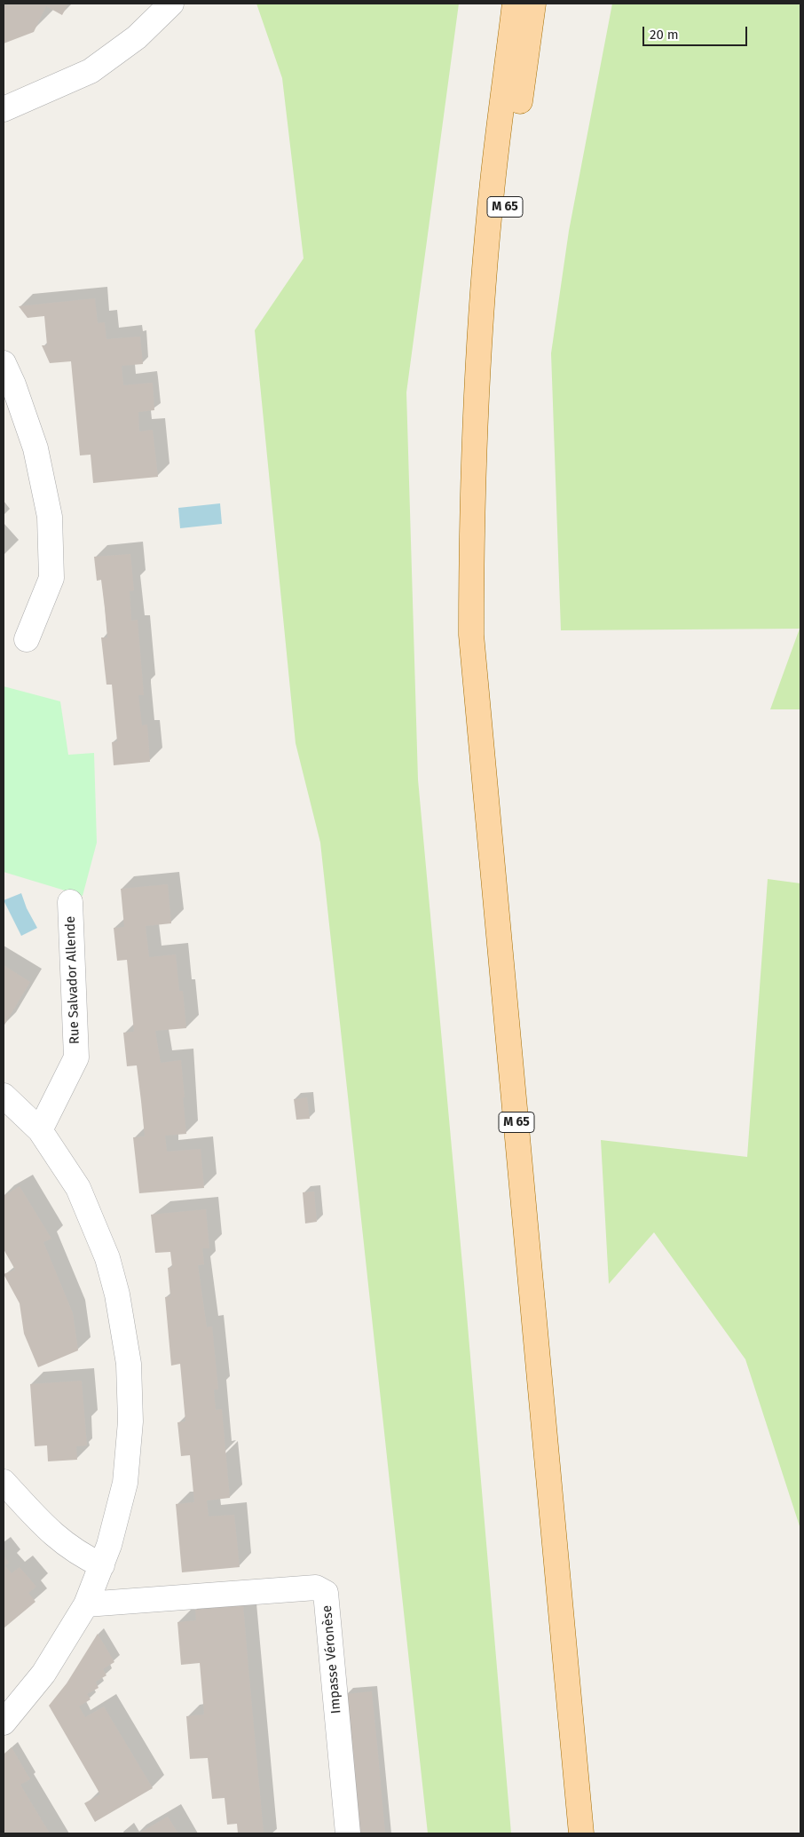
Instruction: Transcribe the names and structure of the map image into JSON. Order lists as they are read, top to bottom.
{
  "streets": {
    "main road": ["M 65"],
    "street": ["Rue Salvador Allende", "Impasse Véronèse"]
  },
  "scale_bar": "20 m"
}
